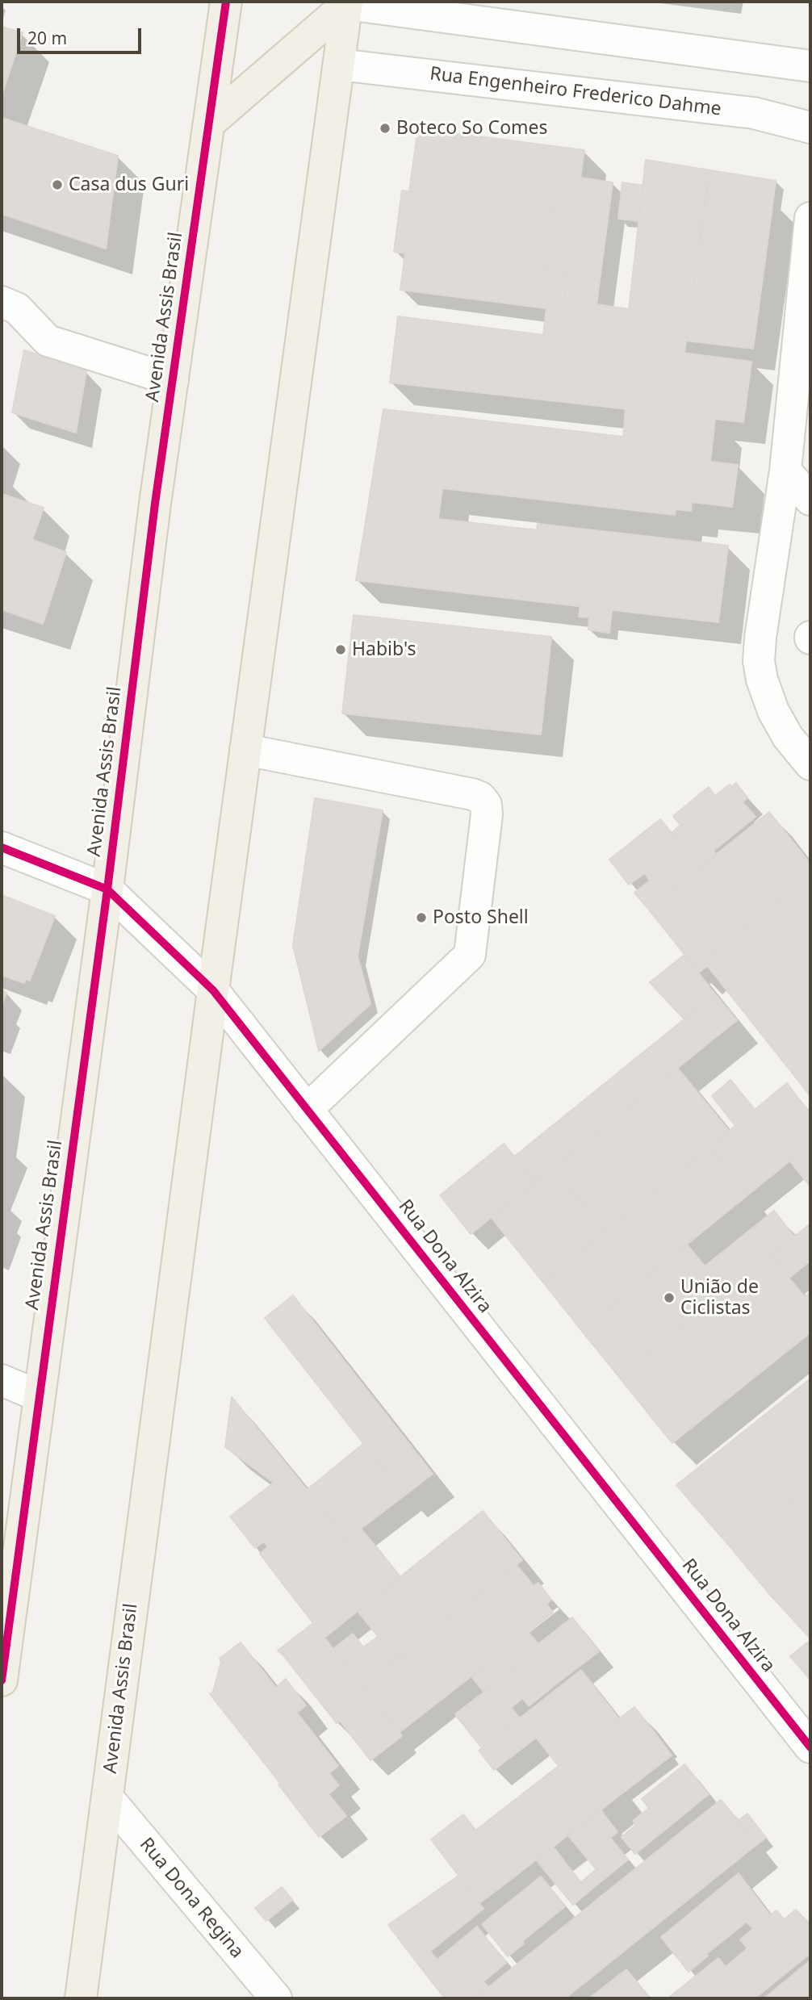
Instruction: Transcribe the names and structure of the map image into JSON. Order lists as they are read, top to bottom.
{
  "streets": {
    "main road": ["Avenida Assis Brasil"],
    "street": ["Rua Engenheiro Frederico Dahme", "Rua Dona Alzira", "Rua Dona Regina"]
  },
  "crossings": [
    ["Rua Engenheiro Frederico Dahme", "Avenida Assis Brasil"],
    ["Avenida Assis Brasil", "Rua Dona Alzira"],
    ["Avenida Assis Brasil", "Rua Dona Regina"]
  ],
  "places": [
    "Boteco So Comes",
    "Casa dus Guri",
    "Habib's",
    "Posto Shell",
    "União de Ciclistas"
  ],
  "scale_bar": "20 m"
}
